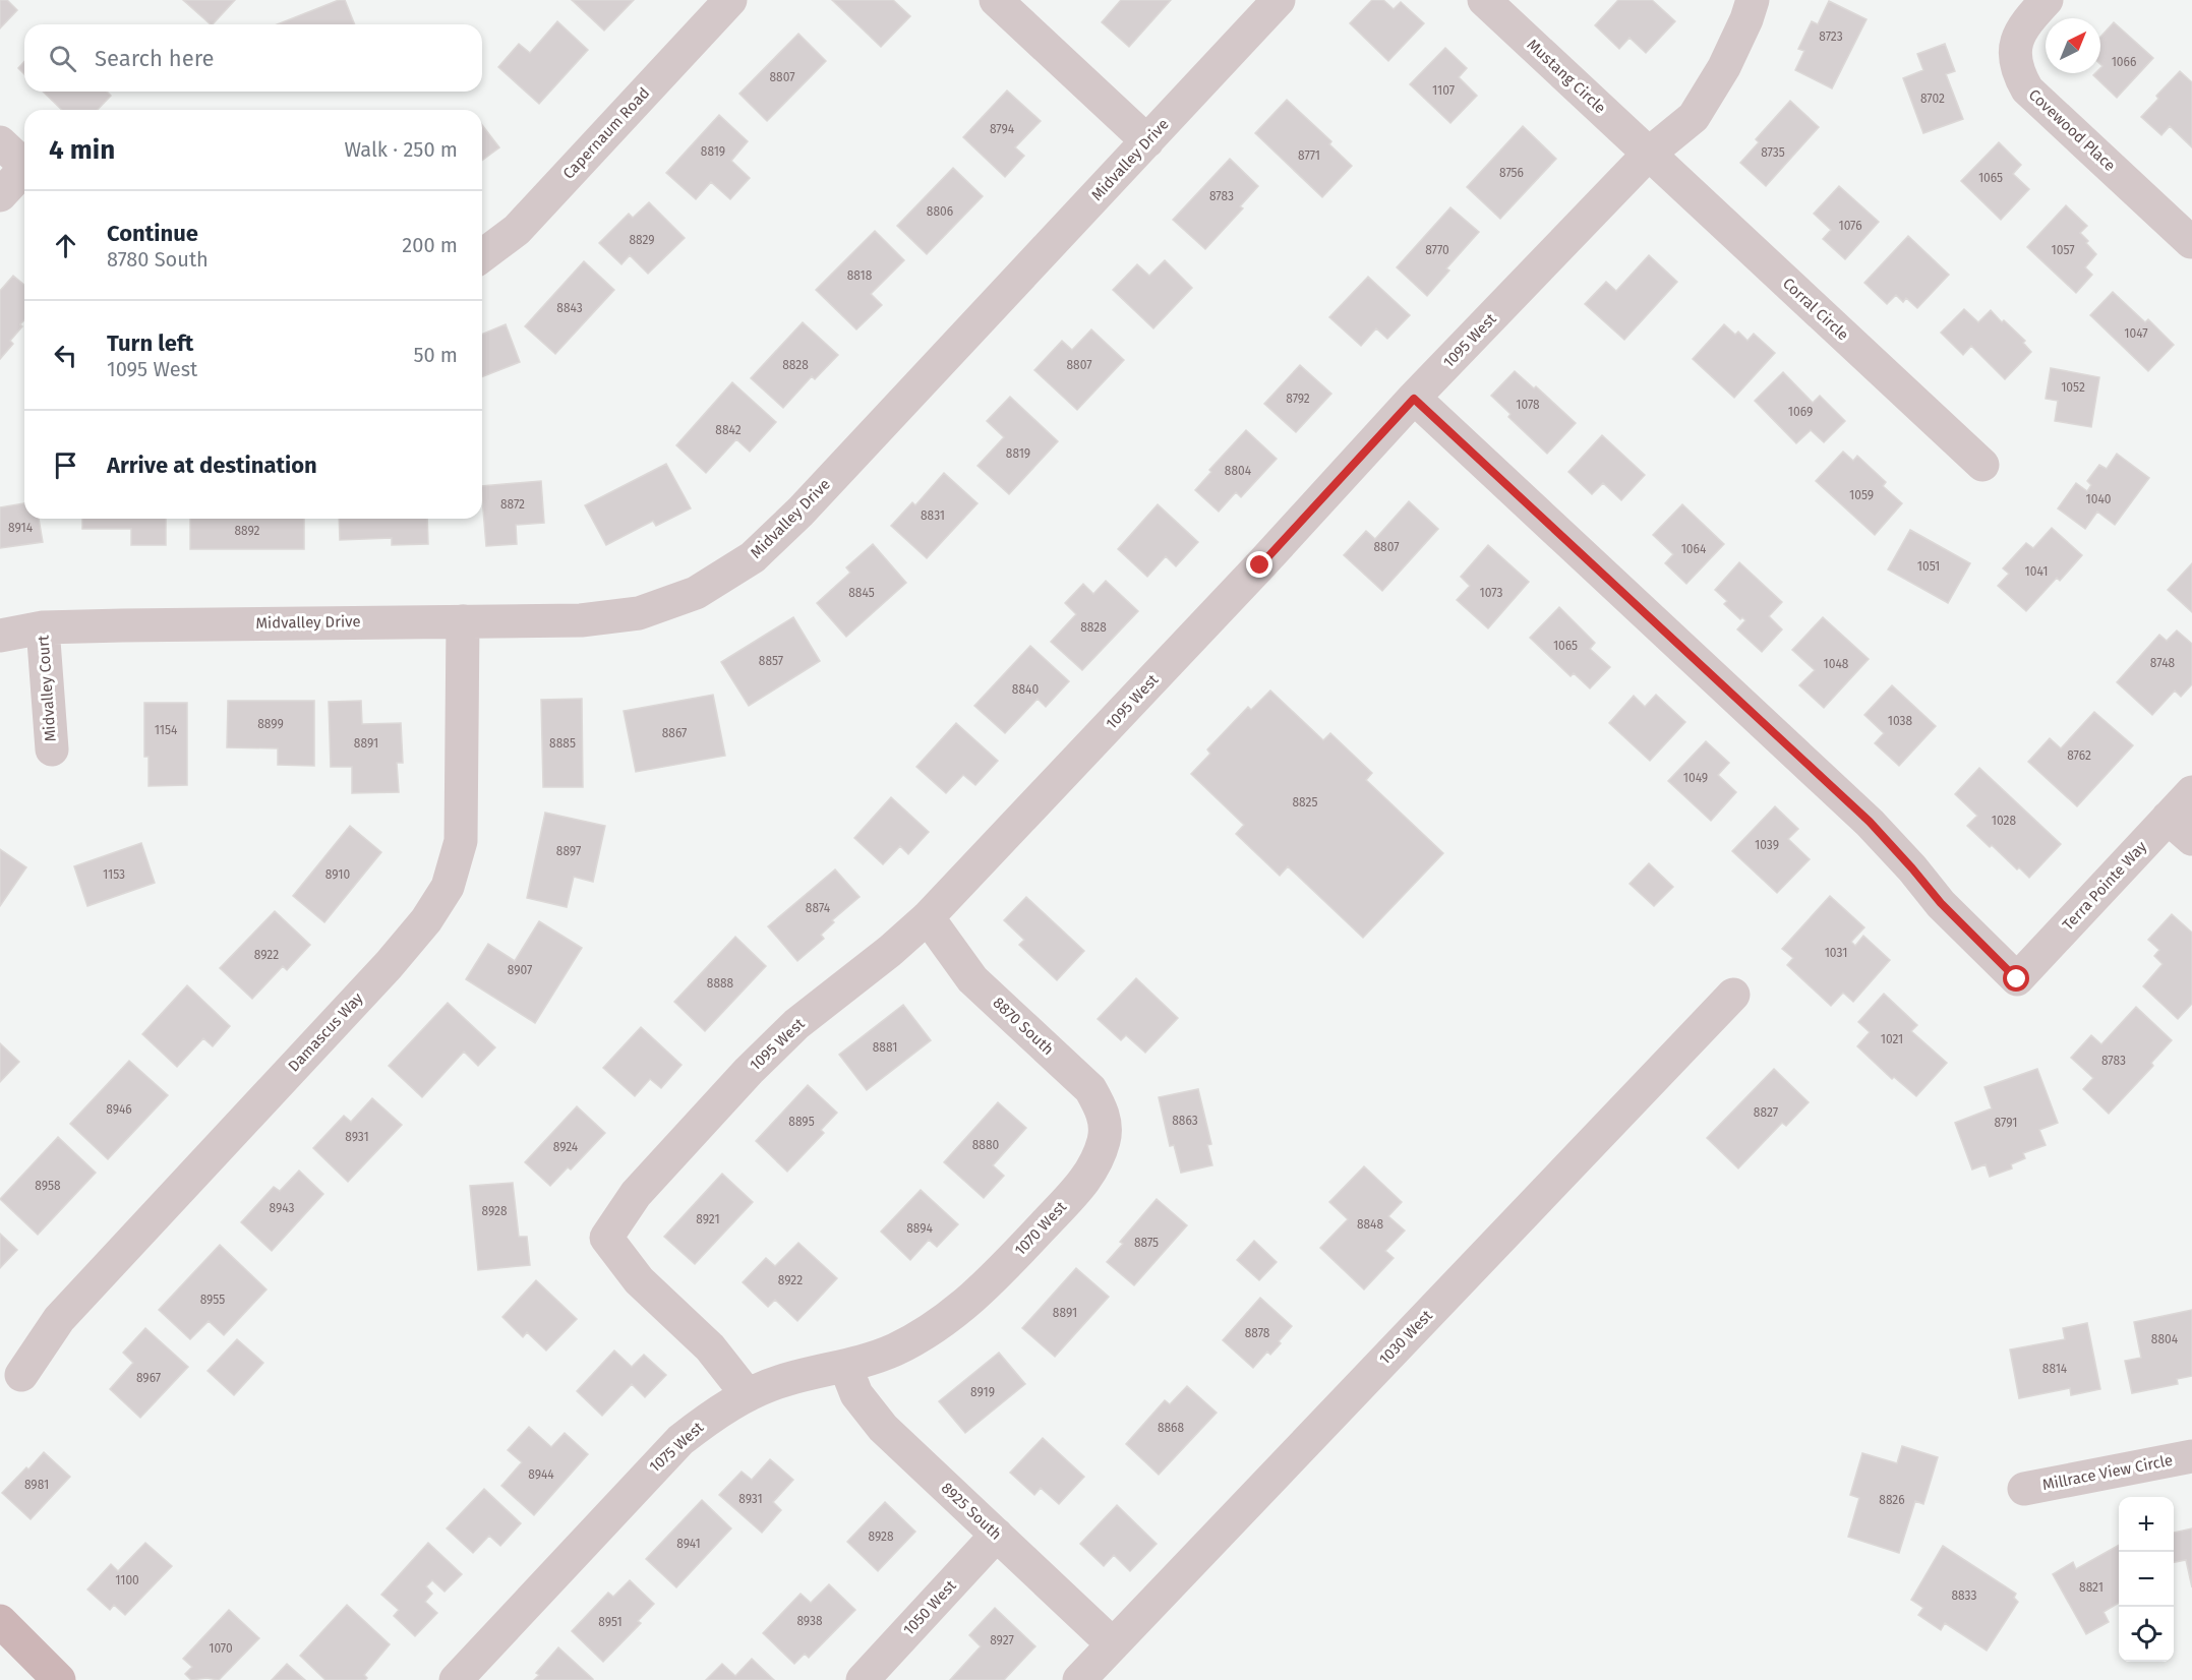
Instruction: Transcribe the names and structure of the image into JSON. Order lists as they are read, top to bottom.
{
  "streets": {
    "street": [
      "Mustang Circle",
      "Covewood Place",
      "Capernaum Road",
      "Midvalley Drive",
      "Corral Circle",
      "1095 West",
      "Midvalley Court",
      "Terra Pointe Way",
      "8870 South",
      "Damascus Way",
      "1070 West",
      "1030 West",
      "1075 West",
      "Millrace View Circle",
      "8925 South",
      "1050 West"
    ]
  },
  "crossings": [
    ["Mustang Circle", "Corral Circle"],
    ["Mustang Circle", "1095 West"],
    ["Midvalley Drive", "Midvalley Court"],
    ["Midvalley Drive", "Damascus Way"],
    ["Corral Circle", "1095 West"],
    ["1095 West", "Terra Pointe Way"],
    ["1095 West", "8870 South"],
    ["1095 West", "1075 West"],
    ["8870 South", "1070 West"],
    ["1070 West", "1075 West"],
    ["1030 West", "8925 South"],
    ["1075 West", "8925 South"],
    ["8925 South", "1050 West"]
  ],
  "house_numbers": [
    "8723",
    "1066",
    "8807",
    "1107",
    "8702",
    "8794",
    "8819",
    "8735",
    "8771",
    "8756",
    "1065",
    "8783",
    "8806",
    "1076",
    "8829",
    "8770",
    "1057",
    "8818",
    "8843",
    "1047",
    "8828",
    "8807",
    "1052",
    "8792",
    "1078",
    "1069",
    "8842",
    "8819",
    "8804",
    "1059",
    "1040",
    "8872",
    "8831",
    "8914",
    "8892",
    "8807",
    "1064",
    "1051",
    "1041",
    "8845",
    "1073",
    "8828",
    "1065",
    "8857",
    "8748",
    "1048",
    "8840",
    "1038",
    "8899",
    "1154",
    "8867",
    "8891",
    "8885",
    "8762",
    "1049",
    "8825",
    "1028",
    "1039",
    "8897",
    "1153",
    "8910",
    "8874",
    "1031",
    "8922",
    "8907",
    "8888",
    "1021",
    "8881",
    "8783",
    "8946",
    "8827",
    "8863",
    "8895",
    "8791",
    "8931",
    "8880",
    "8924",
    "8958",
    "8943",
    "8928",
    "8921",
    "8848",
    "8894",
    "8875",
    "8922",
    "8955",
    "8891",
    "8878",
    "8804",
    "8814",
    "8967",
    "8919",
    "8868",
    "8944",
    "8981",
    "8931",
    "8826",
    "8928",
    "8941",
    "1100",
    "8821",
    "8833",
    "8938",
    "8951",
    "8927",
    "1070"
  ],
  "north": "top right",
  "page": {
    "search": "Search here",
    "heading": ["4 min", "Walk · 250 m"],
    "list": [
      ["Continue", "8780 South", "200 m"],
      ["Turn left", "1095 West", "50 m"],
      "Arrive at destination"
    ],
    "map_buttons": ["+", "−"]
  }
}
